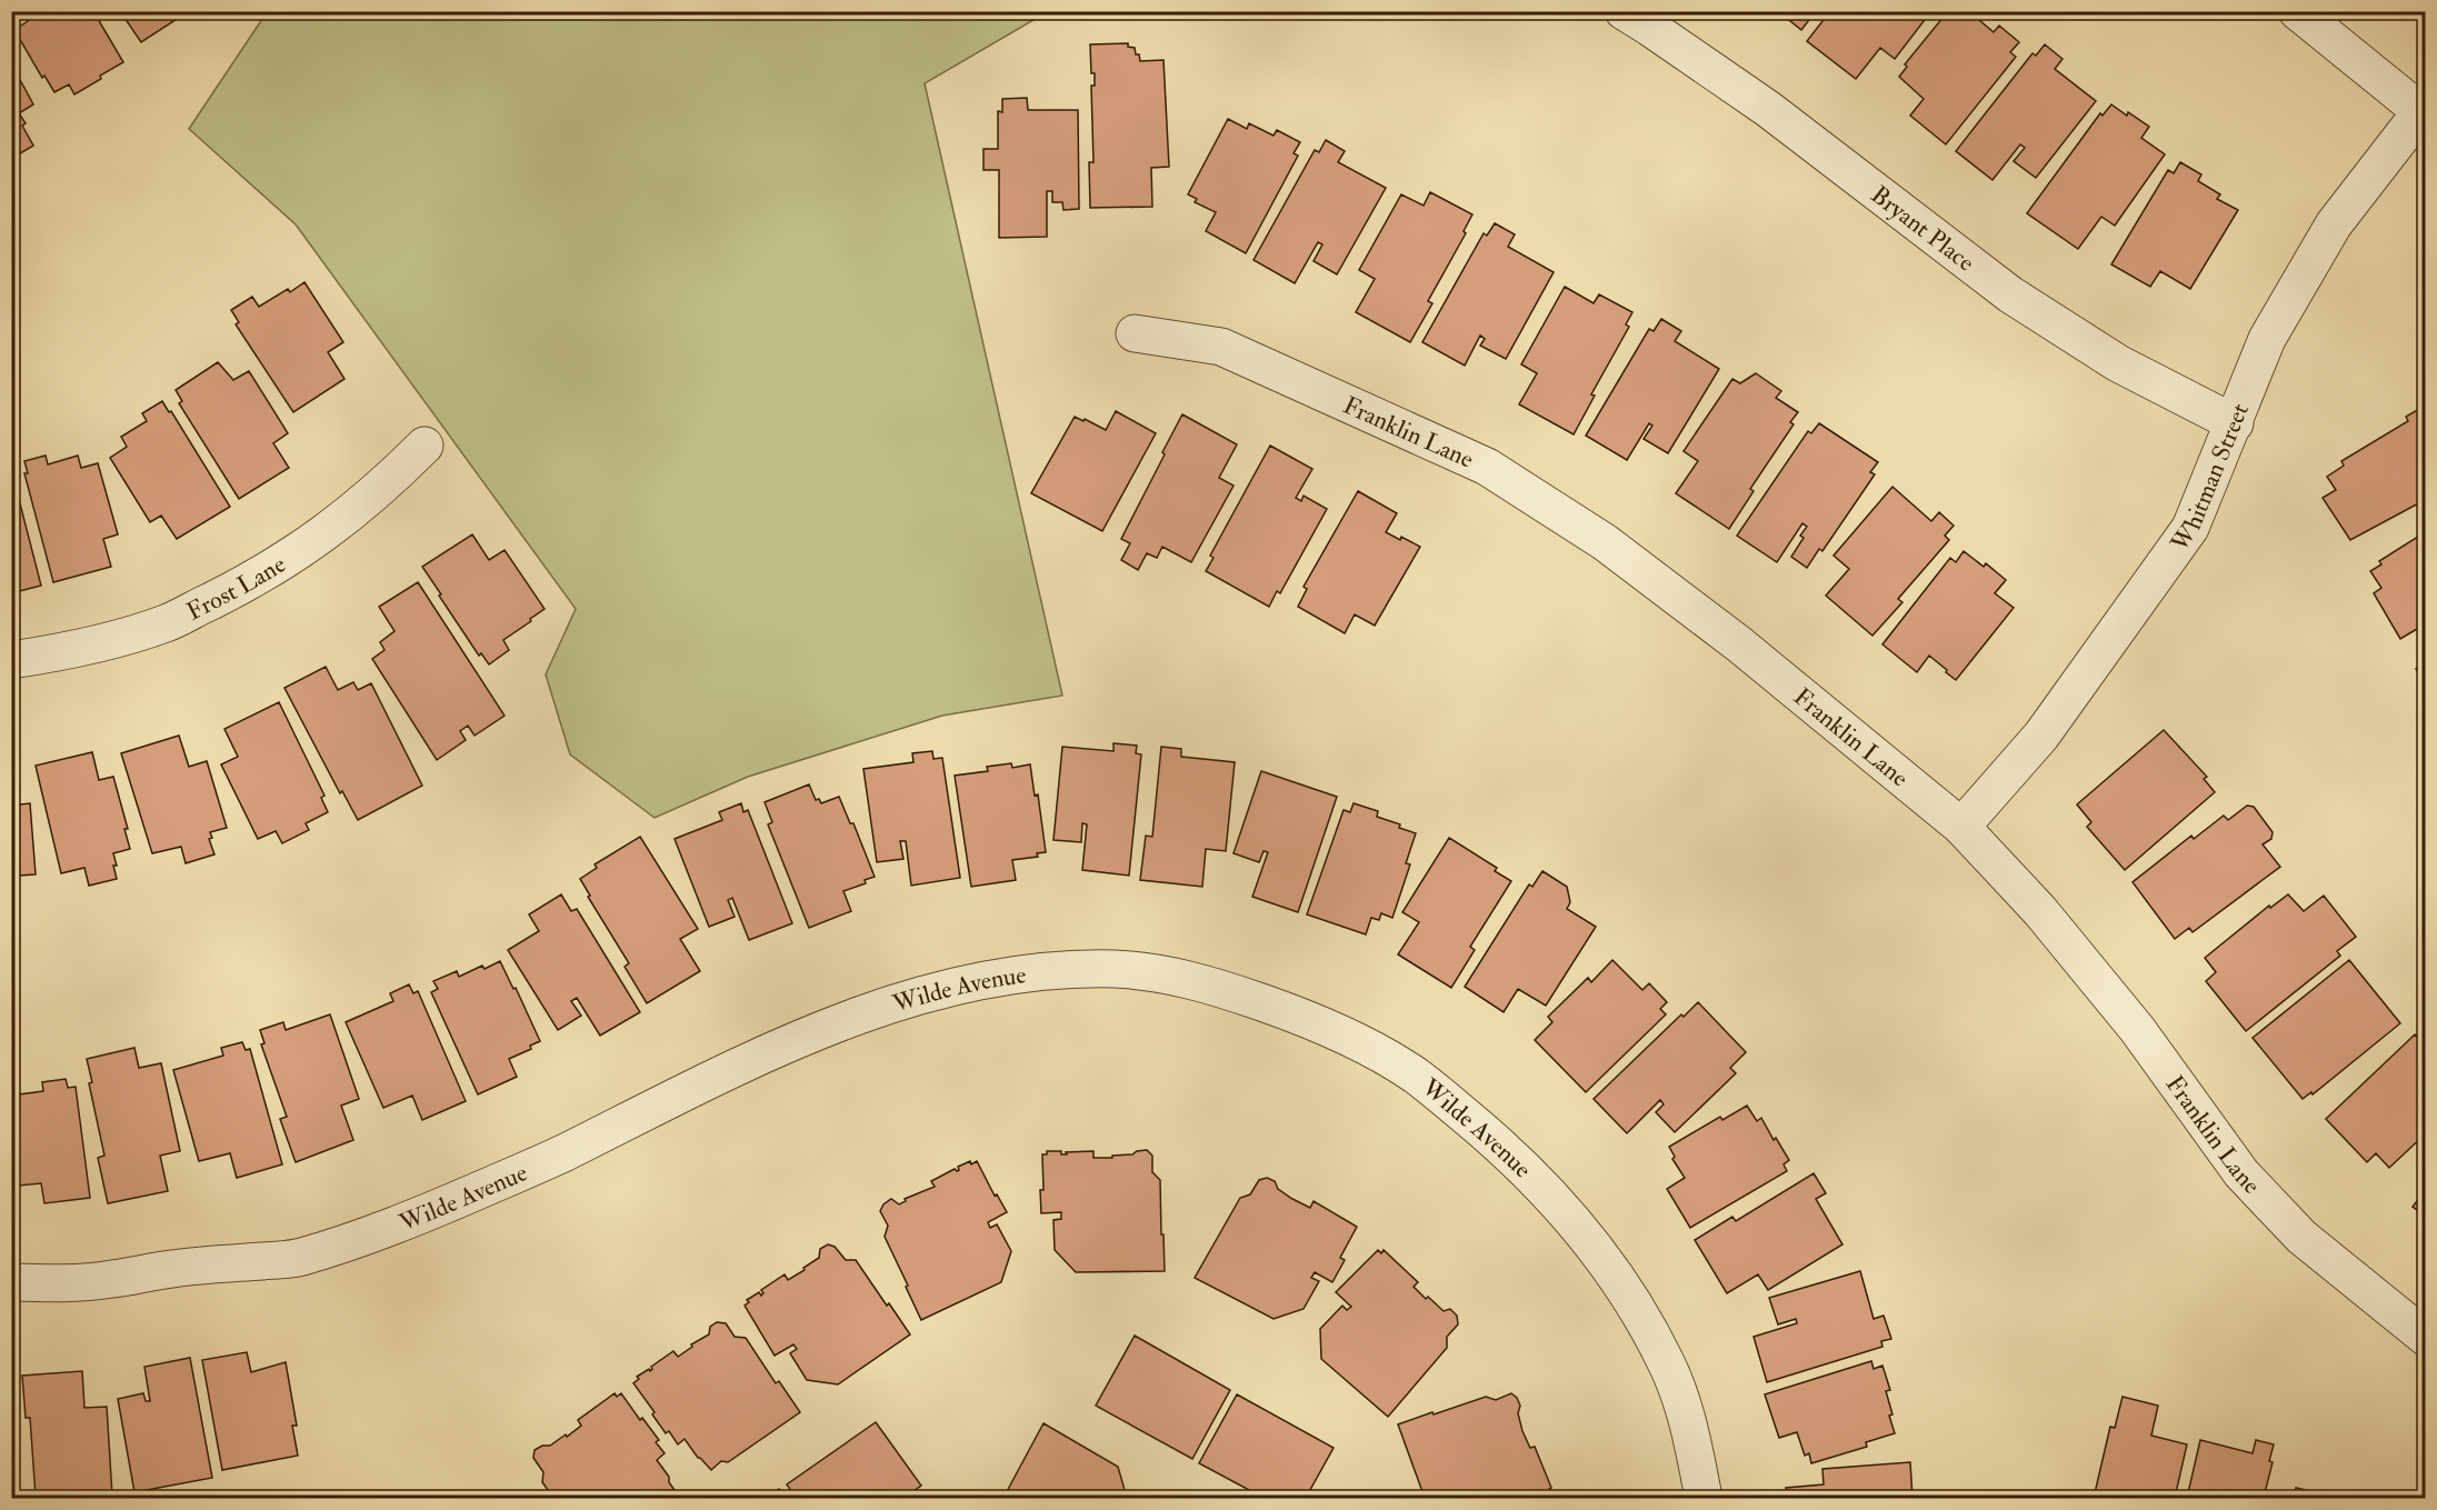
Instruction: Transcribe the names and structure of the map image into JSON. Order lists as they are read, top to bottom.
{
  "streets": {
    "street": [
      "Bryant Place",
      "Franklin Lane",
      "Whitman Street",
      "Frost Lane",
      "Wilde Avenue"
    ]
  },
  "crossings": [
    ["Bryant Place", "Whitman Street"],
    ["Franklin Lane", "Whitman Street"]
  ]
}
